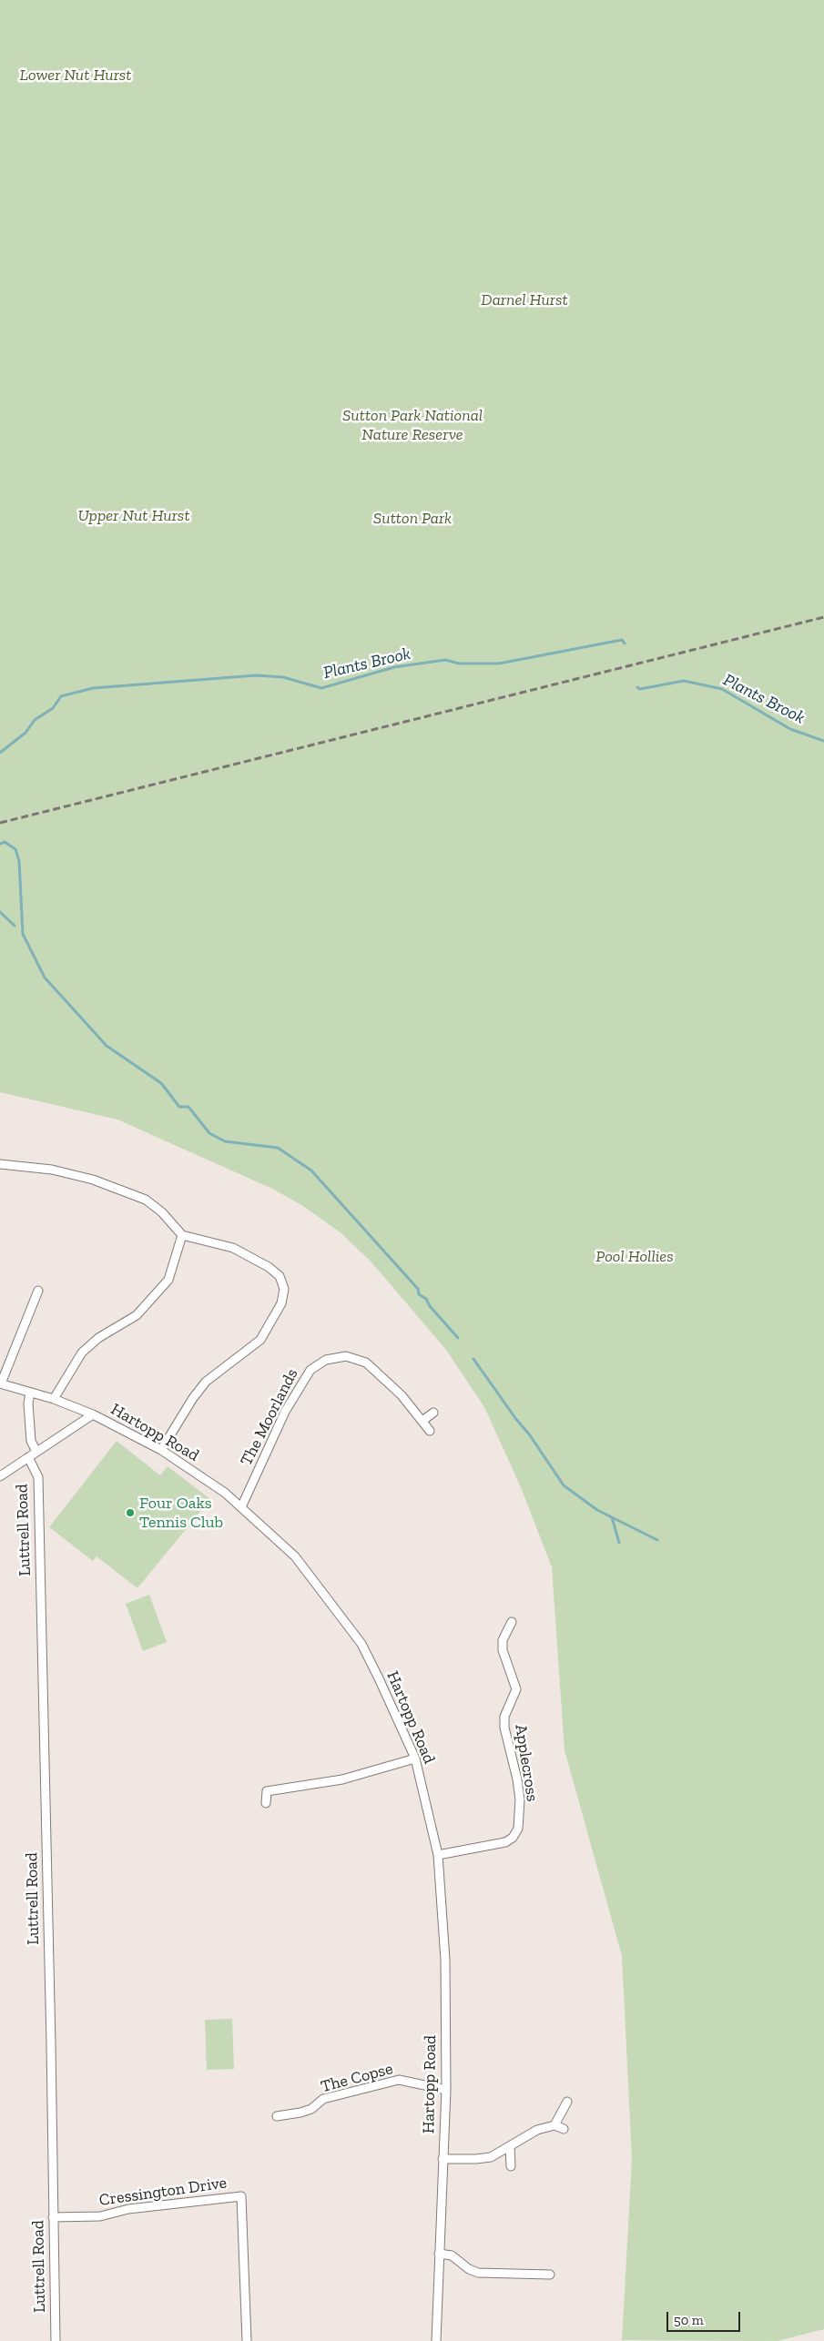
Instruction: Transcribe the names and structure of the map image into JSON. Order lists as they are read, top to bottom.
{
  "streets": {
    "street": [
      "The Moorlands",
      "Hartopp Road",
      "Luttrell Road",
      "Applecross",
      "The Copse",
      "Cressington Drive"
    ]
  },
  "crossings": [
    ["The Moorlands", "Hartopp Road"],
    ["Hartopp Road", "Applecross"],
    ["Hartopp Road", "The Copse"],
    ["Luttrell Road", "Cressington Drive"]
  ],
  "water": ["Plants Brook"],
  "parks": [
    "Lower Nut Hurst",
    "Darnel Hurst",
    "Sutton Park National Nature Reserve",
    "Upper Nut Hurst",
    "Sutton Park",
    "Pool Hollies"
  ],
  "places": ["Four Oaks Tennis Club"],
  "scale_bar": "50 m"
}
